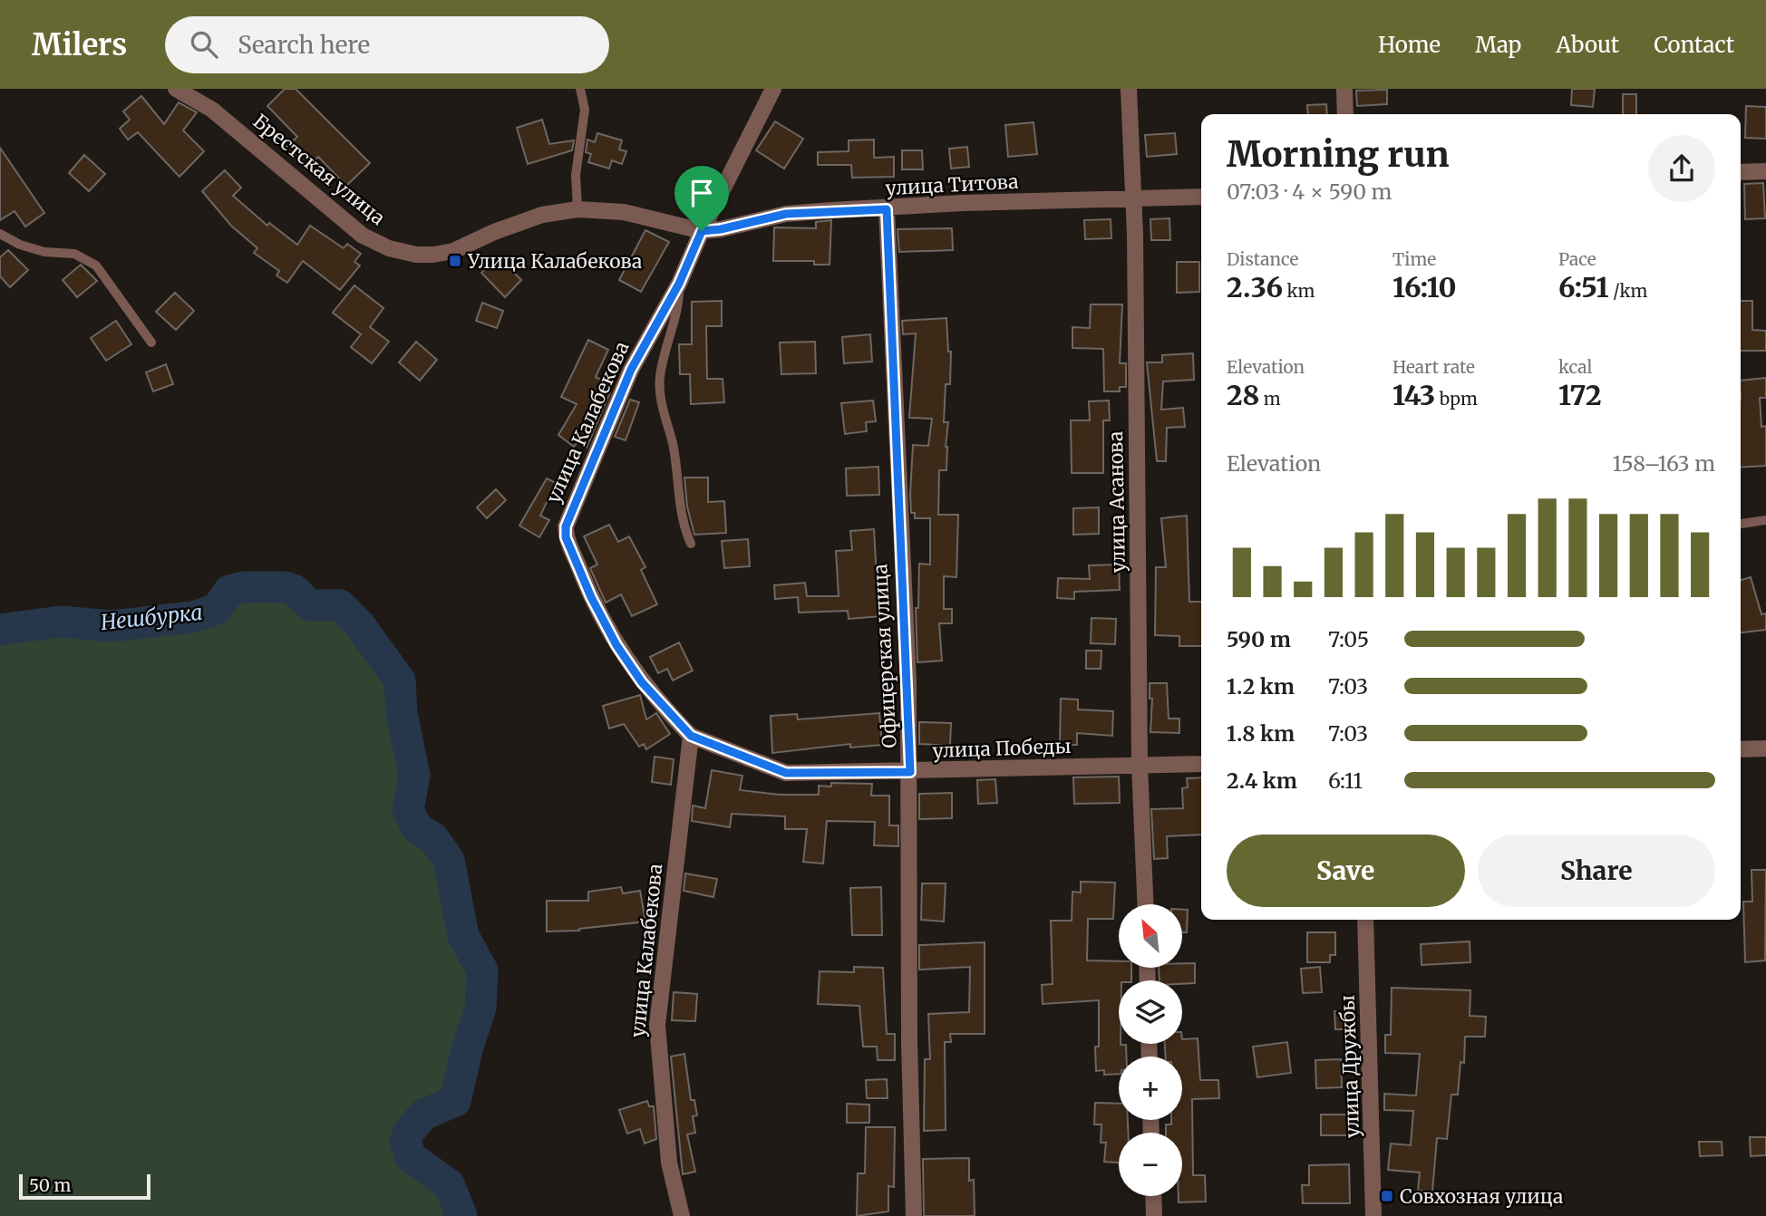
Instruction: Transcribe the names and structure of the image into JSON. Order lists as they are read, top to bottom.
{
  "streets": {
    "street": [
      "Брестская улица",
      "улица Титова",
      "улица Калабекова",
      "улица Асанова",
      "Офицерская улица",
      "улица Победы",
      "улица Дружбы"
    ]
  },
  "crossings": [
    ["Брестская улица", "улица Титова"],
    ["Брестская улица", "улица Калабекова"],
    ["улица Титова", "улица Калабекова"],
    ["улица Титова", "улица Асанова"],
    ["улица Титова", "Офицерская улица"],
    ["улица Калабекова", "улица Победы"],
    ["улица Асанова", "улица Победы"],
    ["Офицерская улица", "улица Победы"]
  ],
  "water": ["Нешбурка"],
  "places": {
    "transit": ["Улица Калабекова", "Совхозная улица"]
  },
  "scale_bar": "50 m",
  "north": "top left",
  "page": {
    "header": "Milers",
    "search": "Search here",
    "nav": [
      "Home",
      "Map",
      "About",
      "Contact"
    ],
    "heading": ["Morning run", "07:03 · 4 × 590 m"],
    "stats": [
      ["Distance", "2.36 km"],
      ["Time", "16:10"],
      ["Pace", "6:51 /km"],
      ["Elevation", "28 m"],
      ["Heart rate", "143 bpm"],
      ["kcal", "172"]
    ],
    "chart": ["Elevation", "158–163 m"],
    "list": [
      {
        "name": "590 m",
        "note": "7:05"
      },
      {
        "name": "1.2 km",
        "note": "7:03"
      },
      {
        "name": "1.8 km",
        "note": "7:03"
      },
      {
        "name": "2.4 km",
        "note": "6:11"
      }
    ],
    "buttons": ["Save", "Share"],
    "map_buttons": ["+", "−"],
    "scale": "50 m"
  }
}
